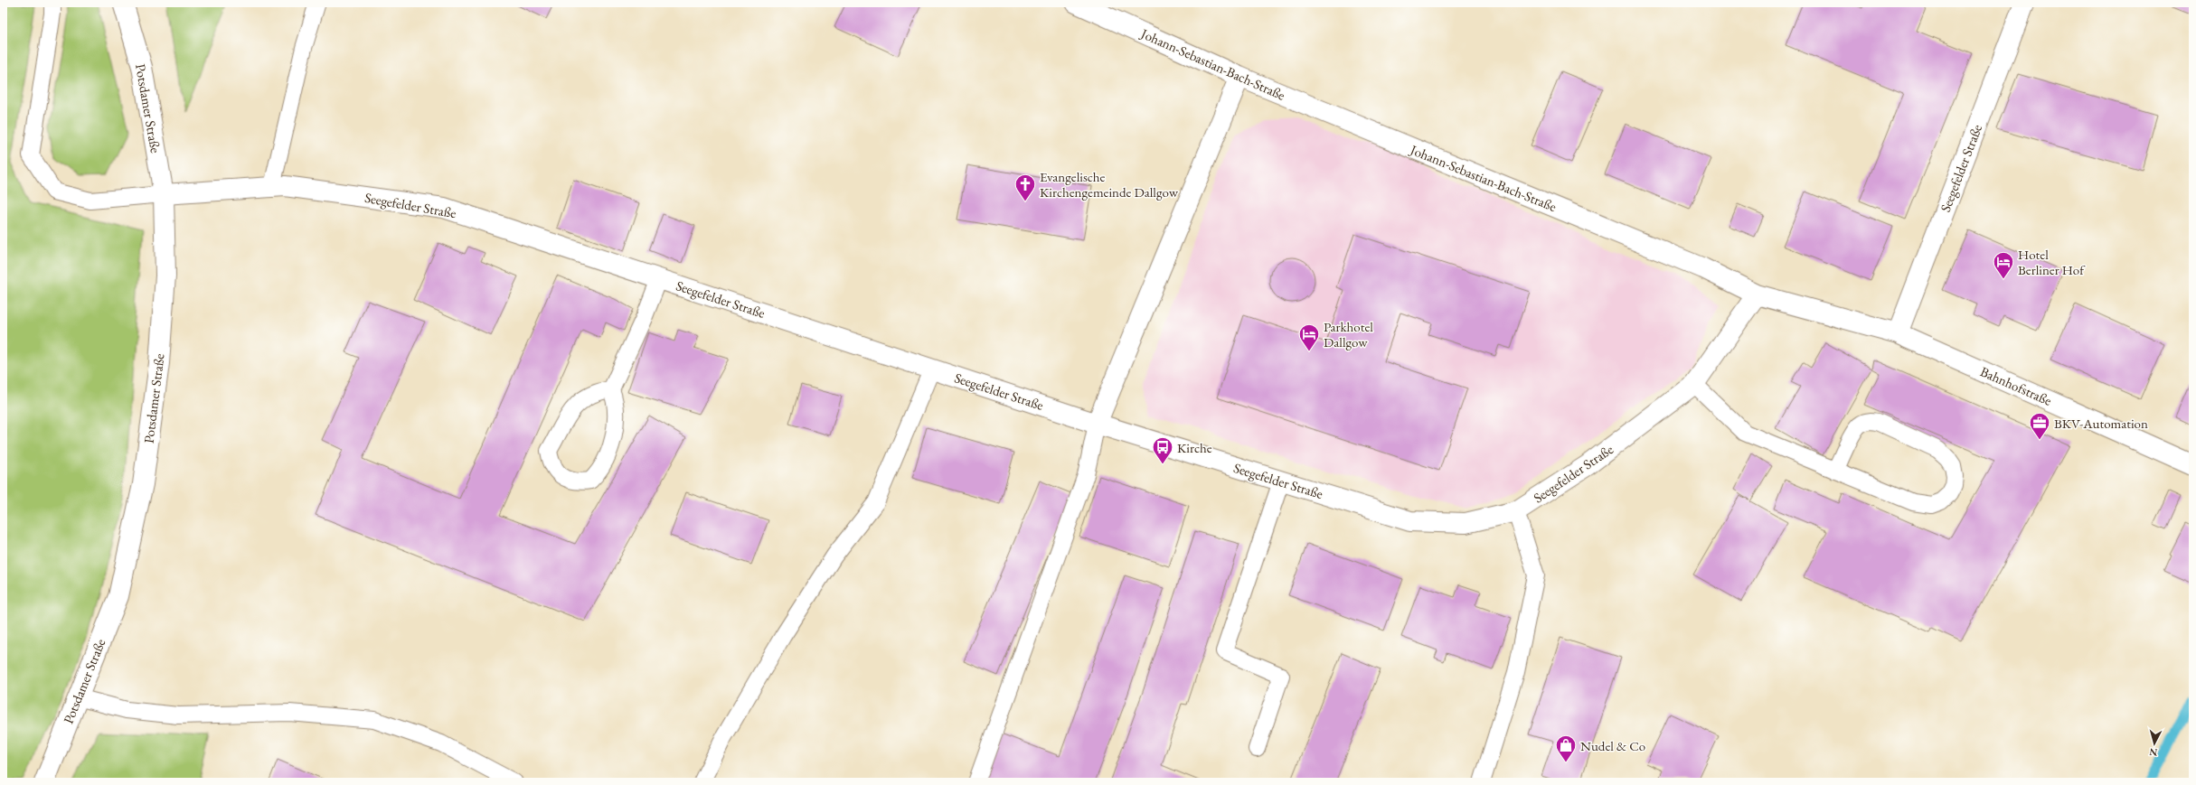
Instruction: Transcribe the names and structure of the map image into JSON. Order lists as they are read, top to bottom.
{
  "streets": {
    "street": [
      "Johann-Sebastian-Bach-Straße",
      "Potsdamer Straße",
      "Seegefelder Straße",
      "Bahnhofstraße"
    ]
  },
  "crossings": [
    ["Johann-Sebastian-Bach-Straße", "Seegefelder Straße"],
    ["Johann-Sebastian-Bach-Straße", "Bahnhofstraße"],
    ["Potsdamer Straße", "Seegefelder Straße"],
    ["Seegefelder Straße", "Bahnhofstraße"]
  ],
  "places": {
    "church": ["Evangelische Kirchengemeinde Dallgow"],
    "hotel": ["Hotel Berliner Hof", "Parkhotel Dallgow"],
    "office": ["BKV-Automation"],
    "bus stop": ["Kirche"],
    "shop": ["Nudel & Co"]
  },
  "north": "bottom"
}
